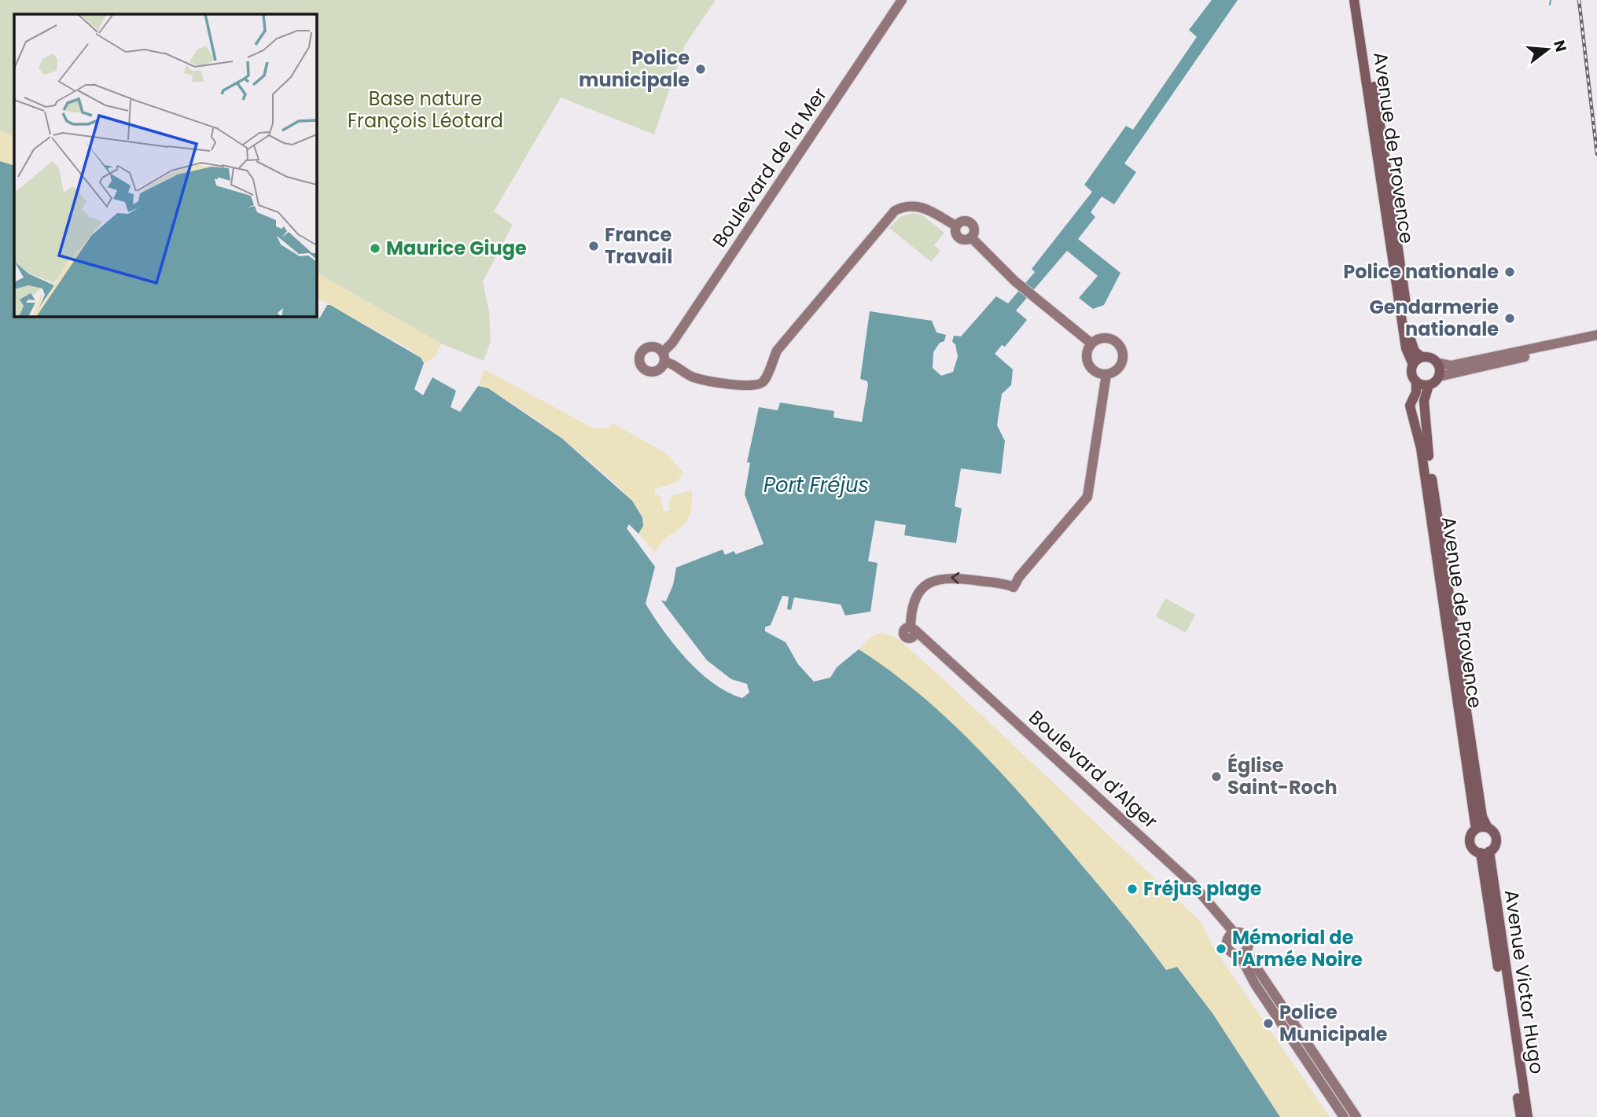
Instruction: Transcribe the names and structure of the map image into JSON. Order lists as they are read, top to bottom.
{
  "streets": {
    "main road": ["Avenue de Provence", "Avenue Victor Hugo"],
    "street": ["Boulevard de la Mer", "Boulevard d'Alger"]
  },
  "crossings": [
    ["Avenue de Provence", "Avenue Victor Hugo"]
  ],
  "water": ["Port Fréjus"],
  "parks": ["Base nature François Léotard"],
  "places": [
    "Police municipale",
    "France Travail",
    "Maurice Giuge",
    "Police nationale",
    "Gendarmerie nationale",
    "Église Saint-Roch",
    "Fréjus plage",
    "Mémorial de l'Armée Noire",
    "Police Municipale"
  ],
  "north": "right"
}
